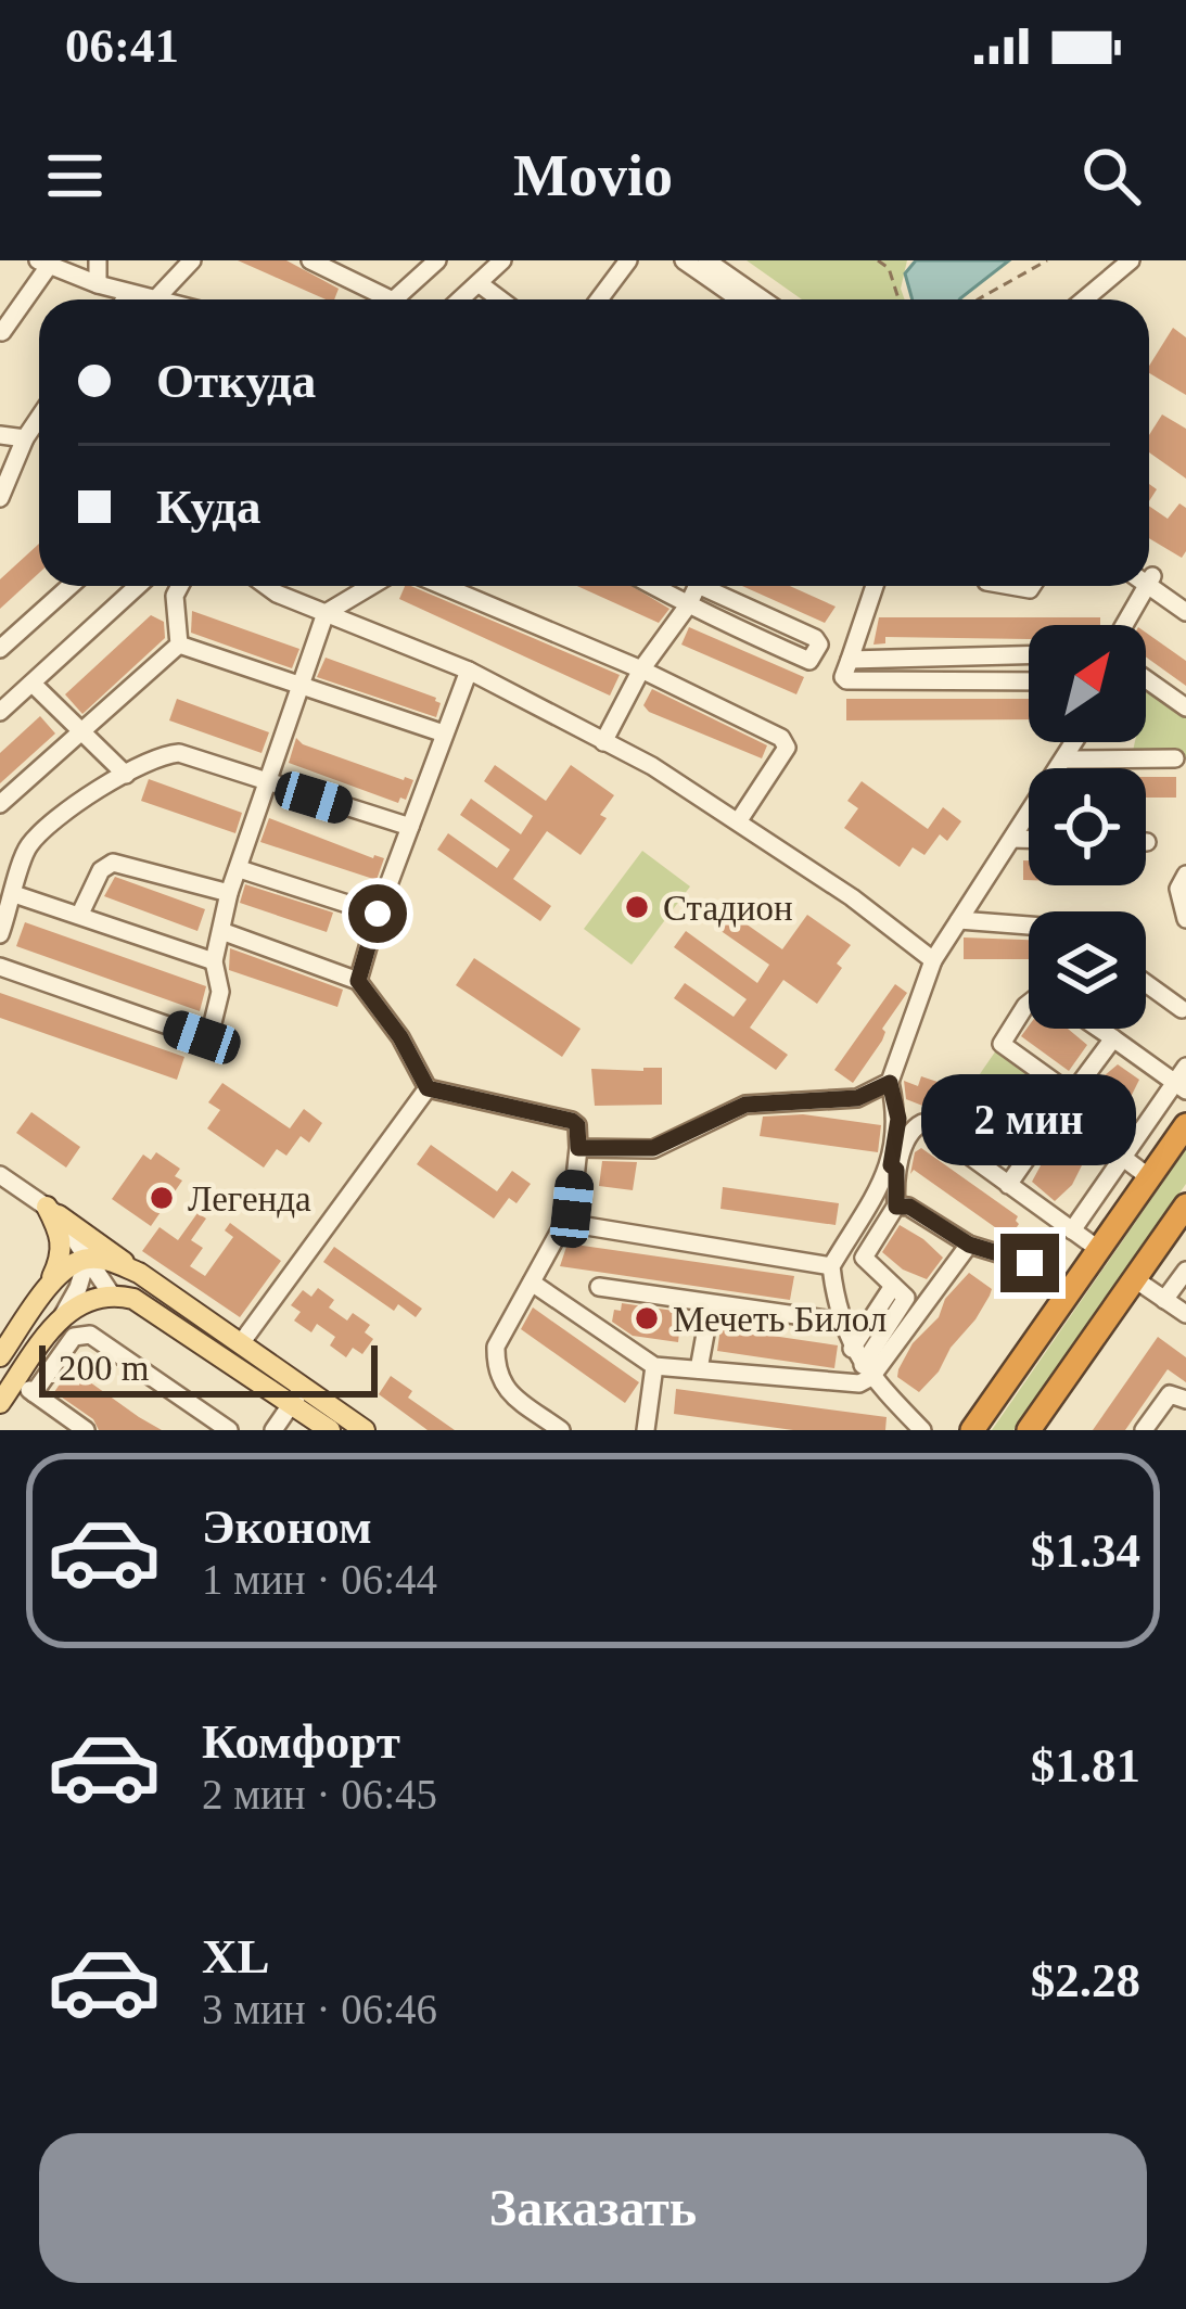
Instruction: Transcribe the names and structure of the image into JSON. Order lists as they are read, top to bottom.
{
  "places": ["Стадион", "Легенда", "Мечеть Билол"],
  "scale_bar": "200 m",
  "north": "top right",
  "page": {
    "status": "06:41",
    "header": "Movio",
    "banner": ["Откуда", "Куда"],
    "bubble": "2 мин",
    "scale": "200 m",
    "list": [
      {
        "name": "Эконом",
        "note": "1 мин · 06:44",
        "value": "$1.34"
      },
      {
        "name": "Комфорт",
        "note": "2 мин · 06:45",
        "value": "$1.81"
      },
      {
        "name": "XL",
        "note": "3 мин · 06:46",
        "value": "$2.28"
      }
    ],
    "buttons": "Заказать"
  }
}
